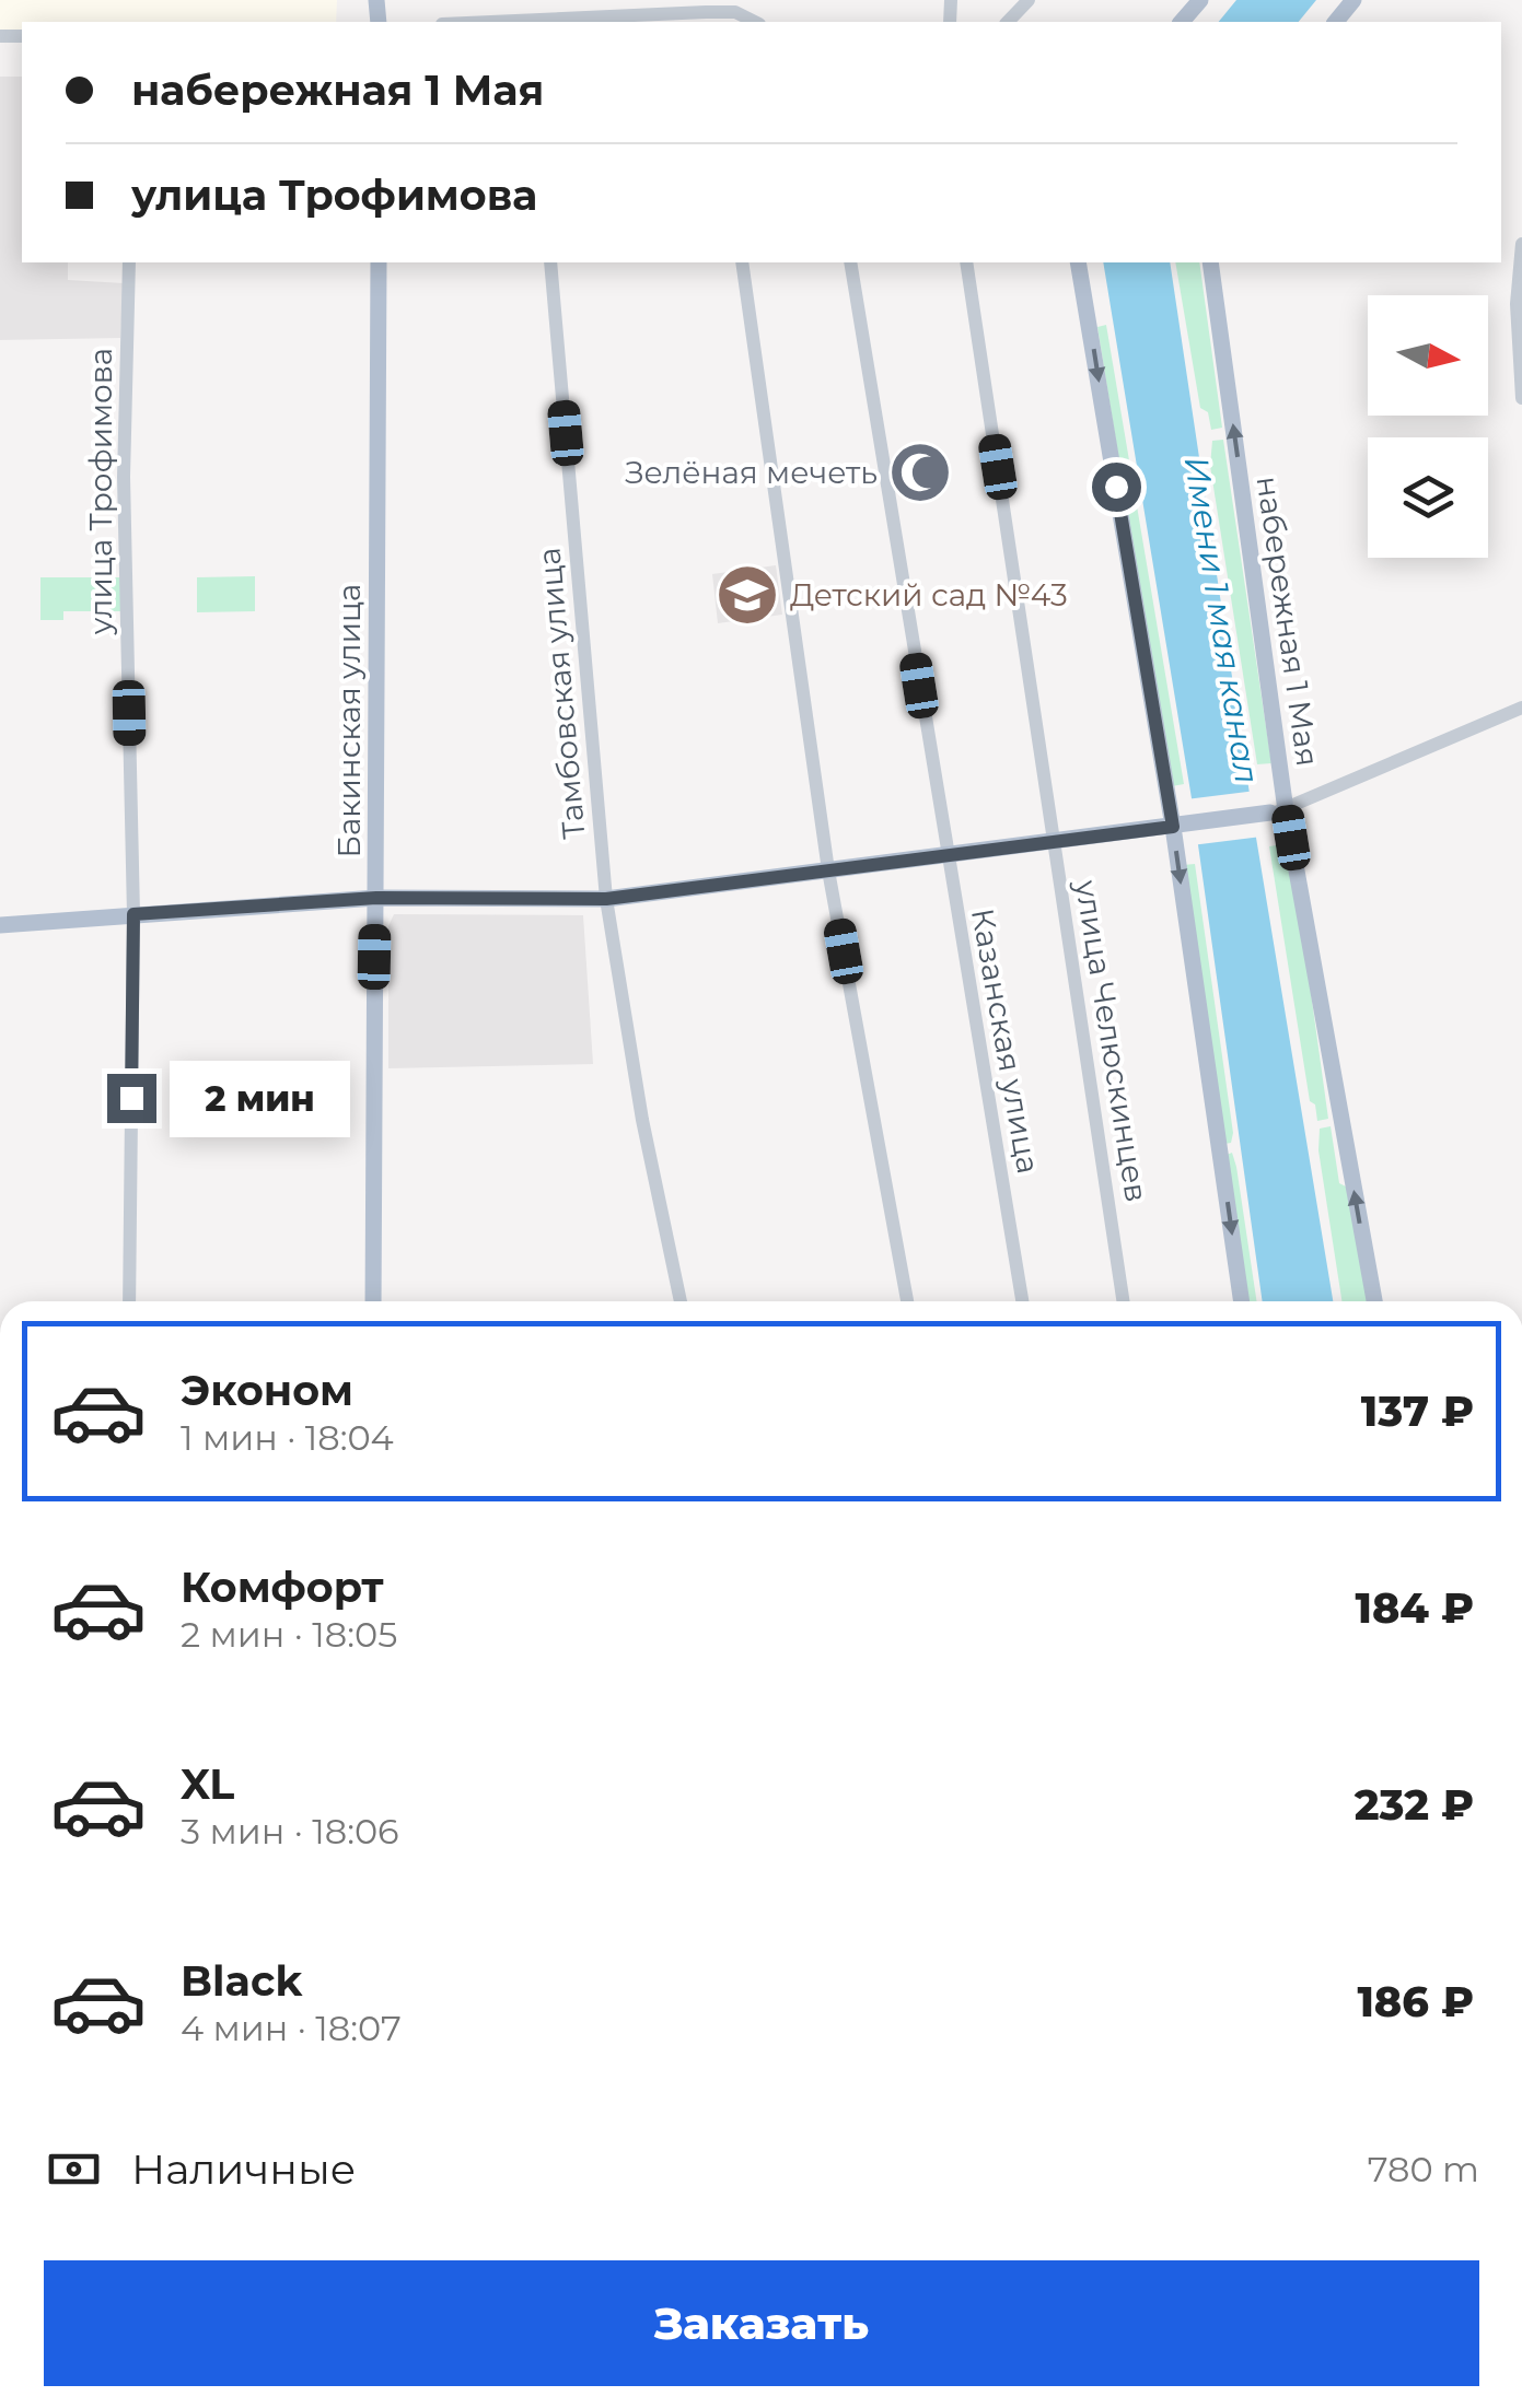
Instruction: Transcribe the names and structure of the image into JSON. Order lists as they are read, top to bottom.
{
  "streets": {
    "main road": ["набережная 1 Мая", "Бакинская улица"],
    "street": [
      "улица Трофимова",
      "Тамбовская улица",
      "Казанская улица",
      "улица Челюскинцев"
    ]
  },
  "water": ["Имени 1 мая канал"],
  "places": {
    "mosque": ["Зелёная мечеть"],
    "school or university": ["Детский сад №43"]
  },
  "north": "right",
  "page": {
    "banner": ["набережная 1 Мая", "улица Трофимова"],
    "bubble": "2 мин",
    "list": [
      {
        "name": "Эконом",
        "note": "1 мин · 18:04",
        "value": "137 ₽"
      },
      {
        "name": "Комфорт",
        "note": "2 мин · 18:05",
        "value": "184 ₽"
      },
      {
        "name": "XL",
        "note": "3 мин · 18:06",
        "value": "232 ₽"
      },
      {
        "name": "Black",
        "note": "4 мин · 18:07",
        "value": "186 ₽"
      }
    ],
    "pay": ["Наличные", "780 m"],
    "buttons": "Заказать"
  }
}
